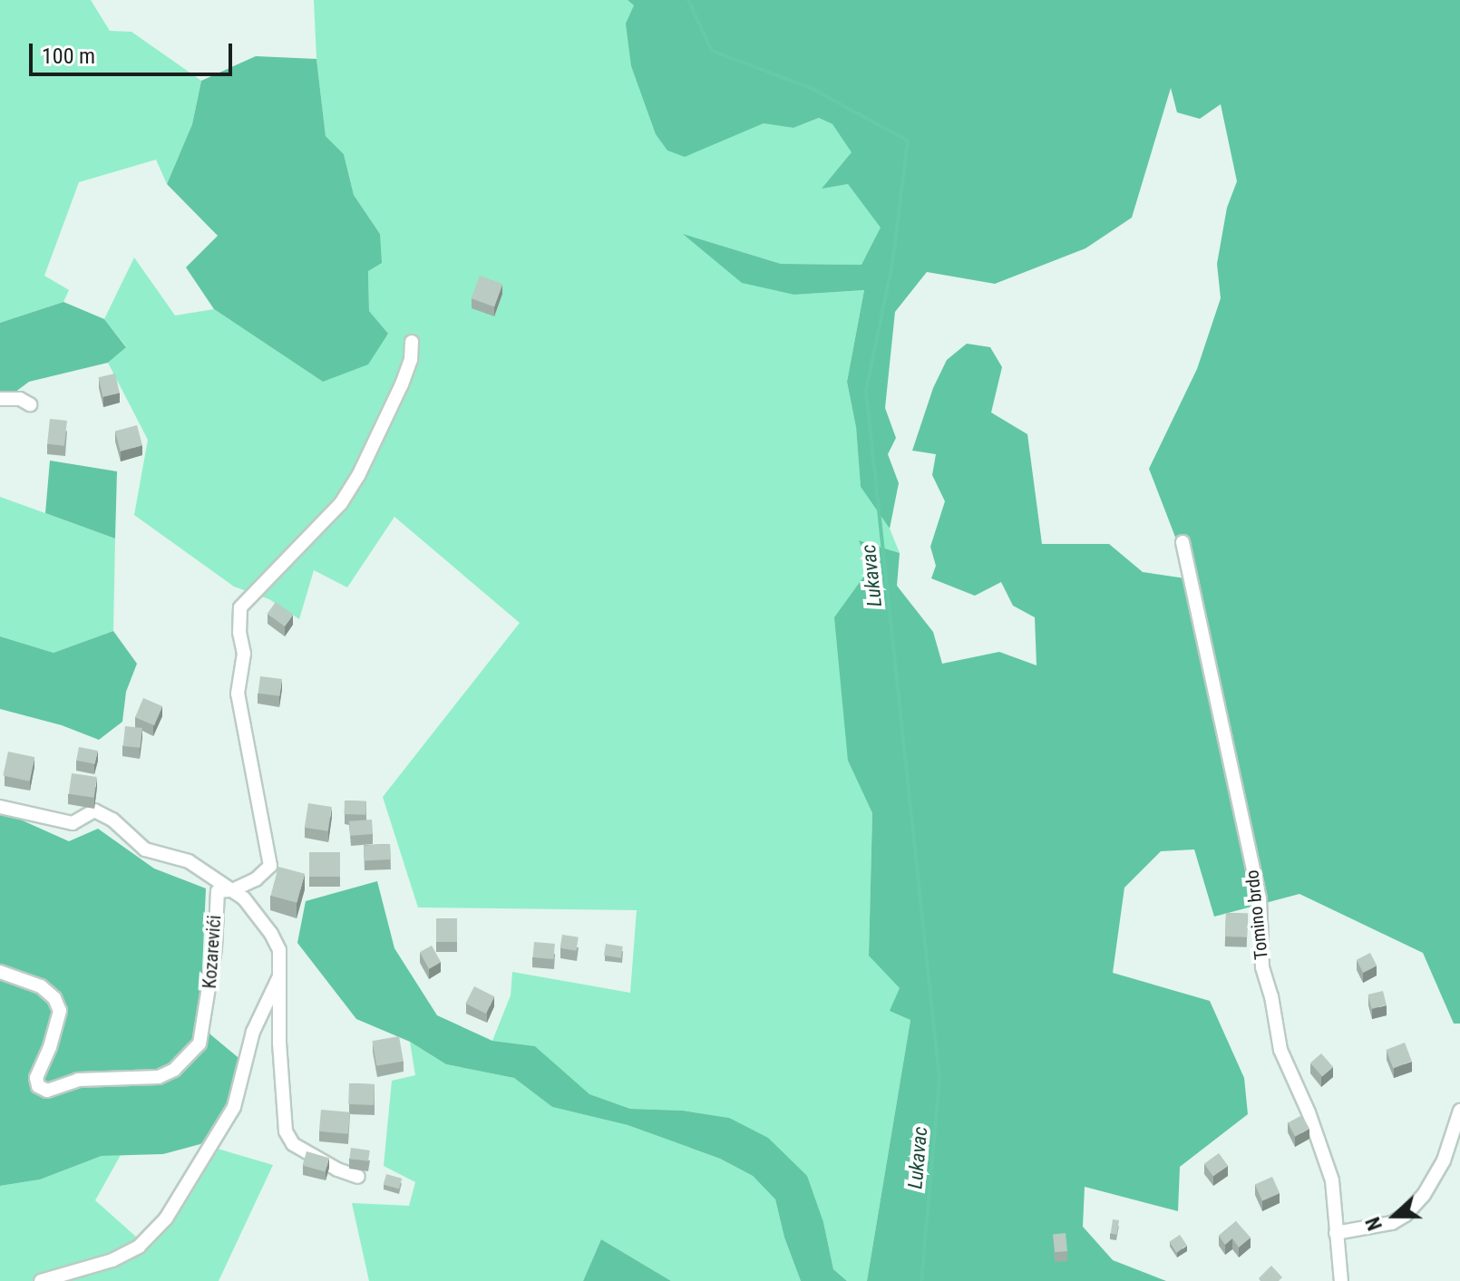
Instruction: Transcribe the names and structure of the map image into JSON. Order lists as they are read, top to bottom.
{
  "streets": {
    "street": ["Tomino brdo", "Kozarevići"]
  },
  "water": ["Lukavac"],
  "scale_bar": "100 m",
  "north": "left"
}
